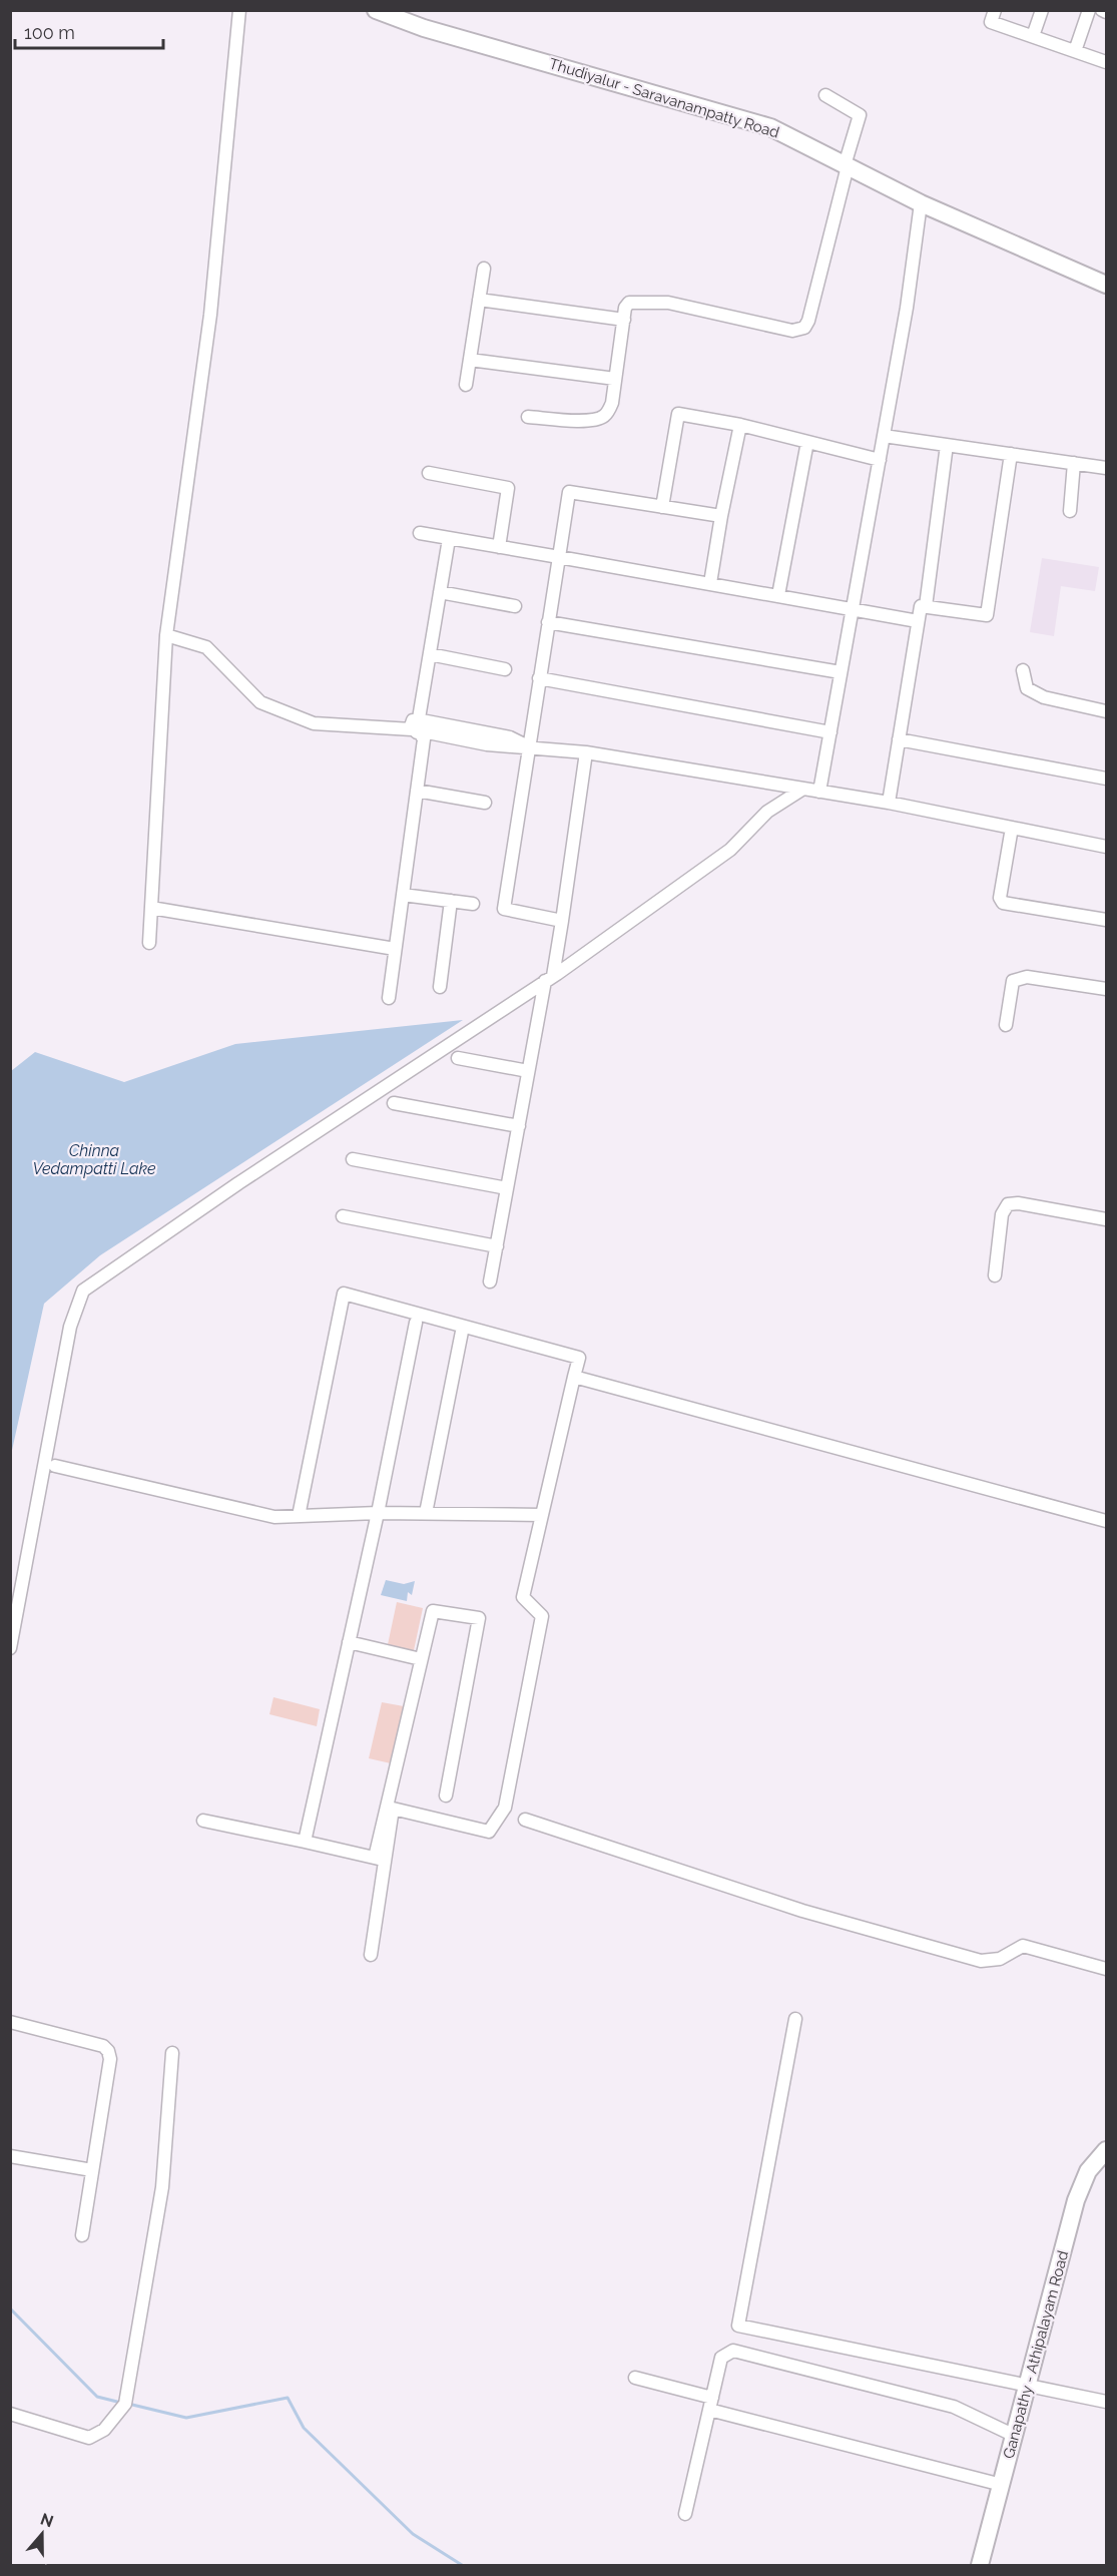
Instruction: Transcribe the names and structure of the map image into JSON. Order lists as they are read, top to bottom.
{
  "streets": {
    "main road": ["Thudiyalur - Saravanampatty Road", "Ganapathy - Athipalayam Road"]
  },
  "water": ["Chinna Vedampatti Lake"],
  "scale_bar": "100 m",
  "north": "top"
}
